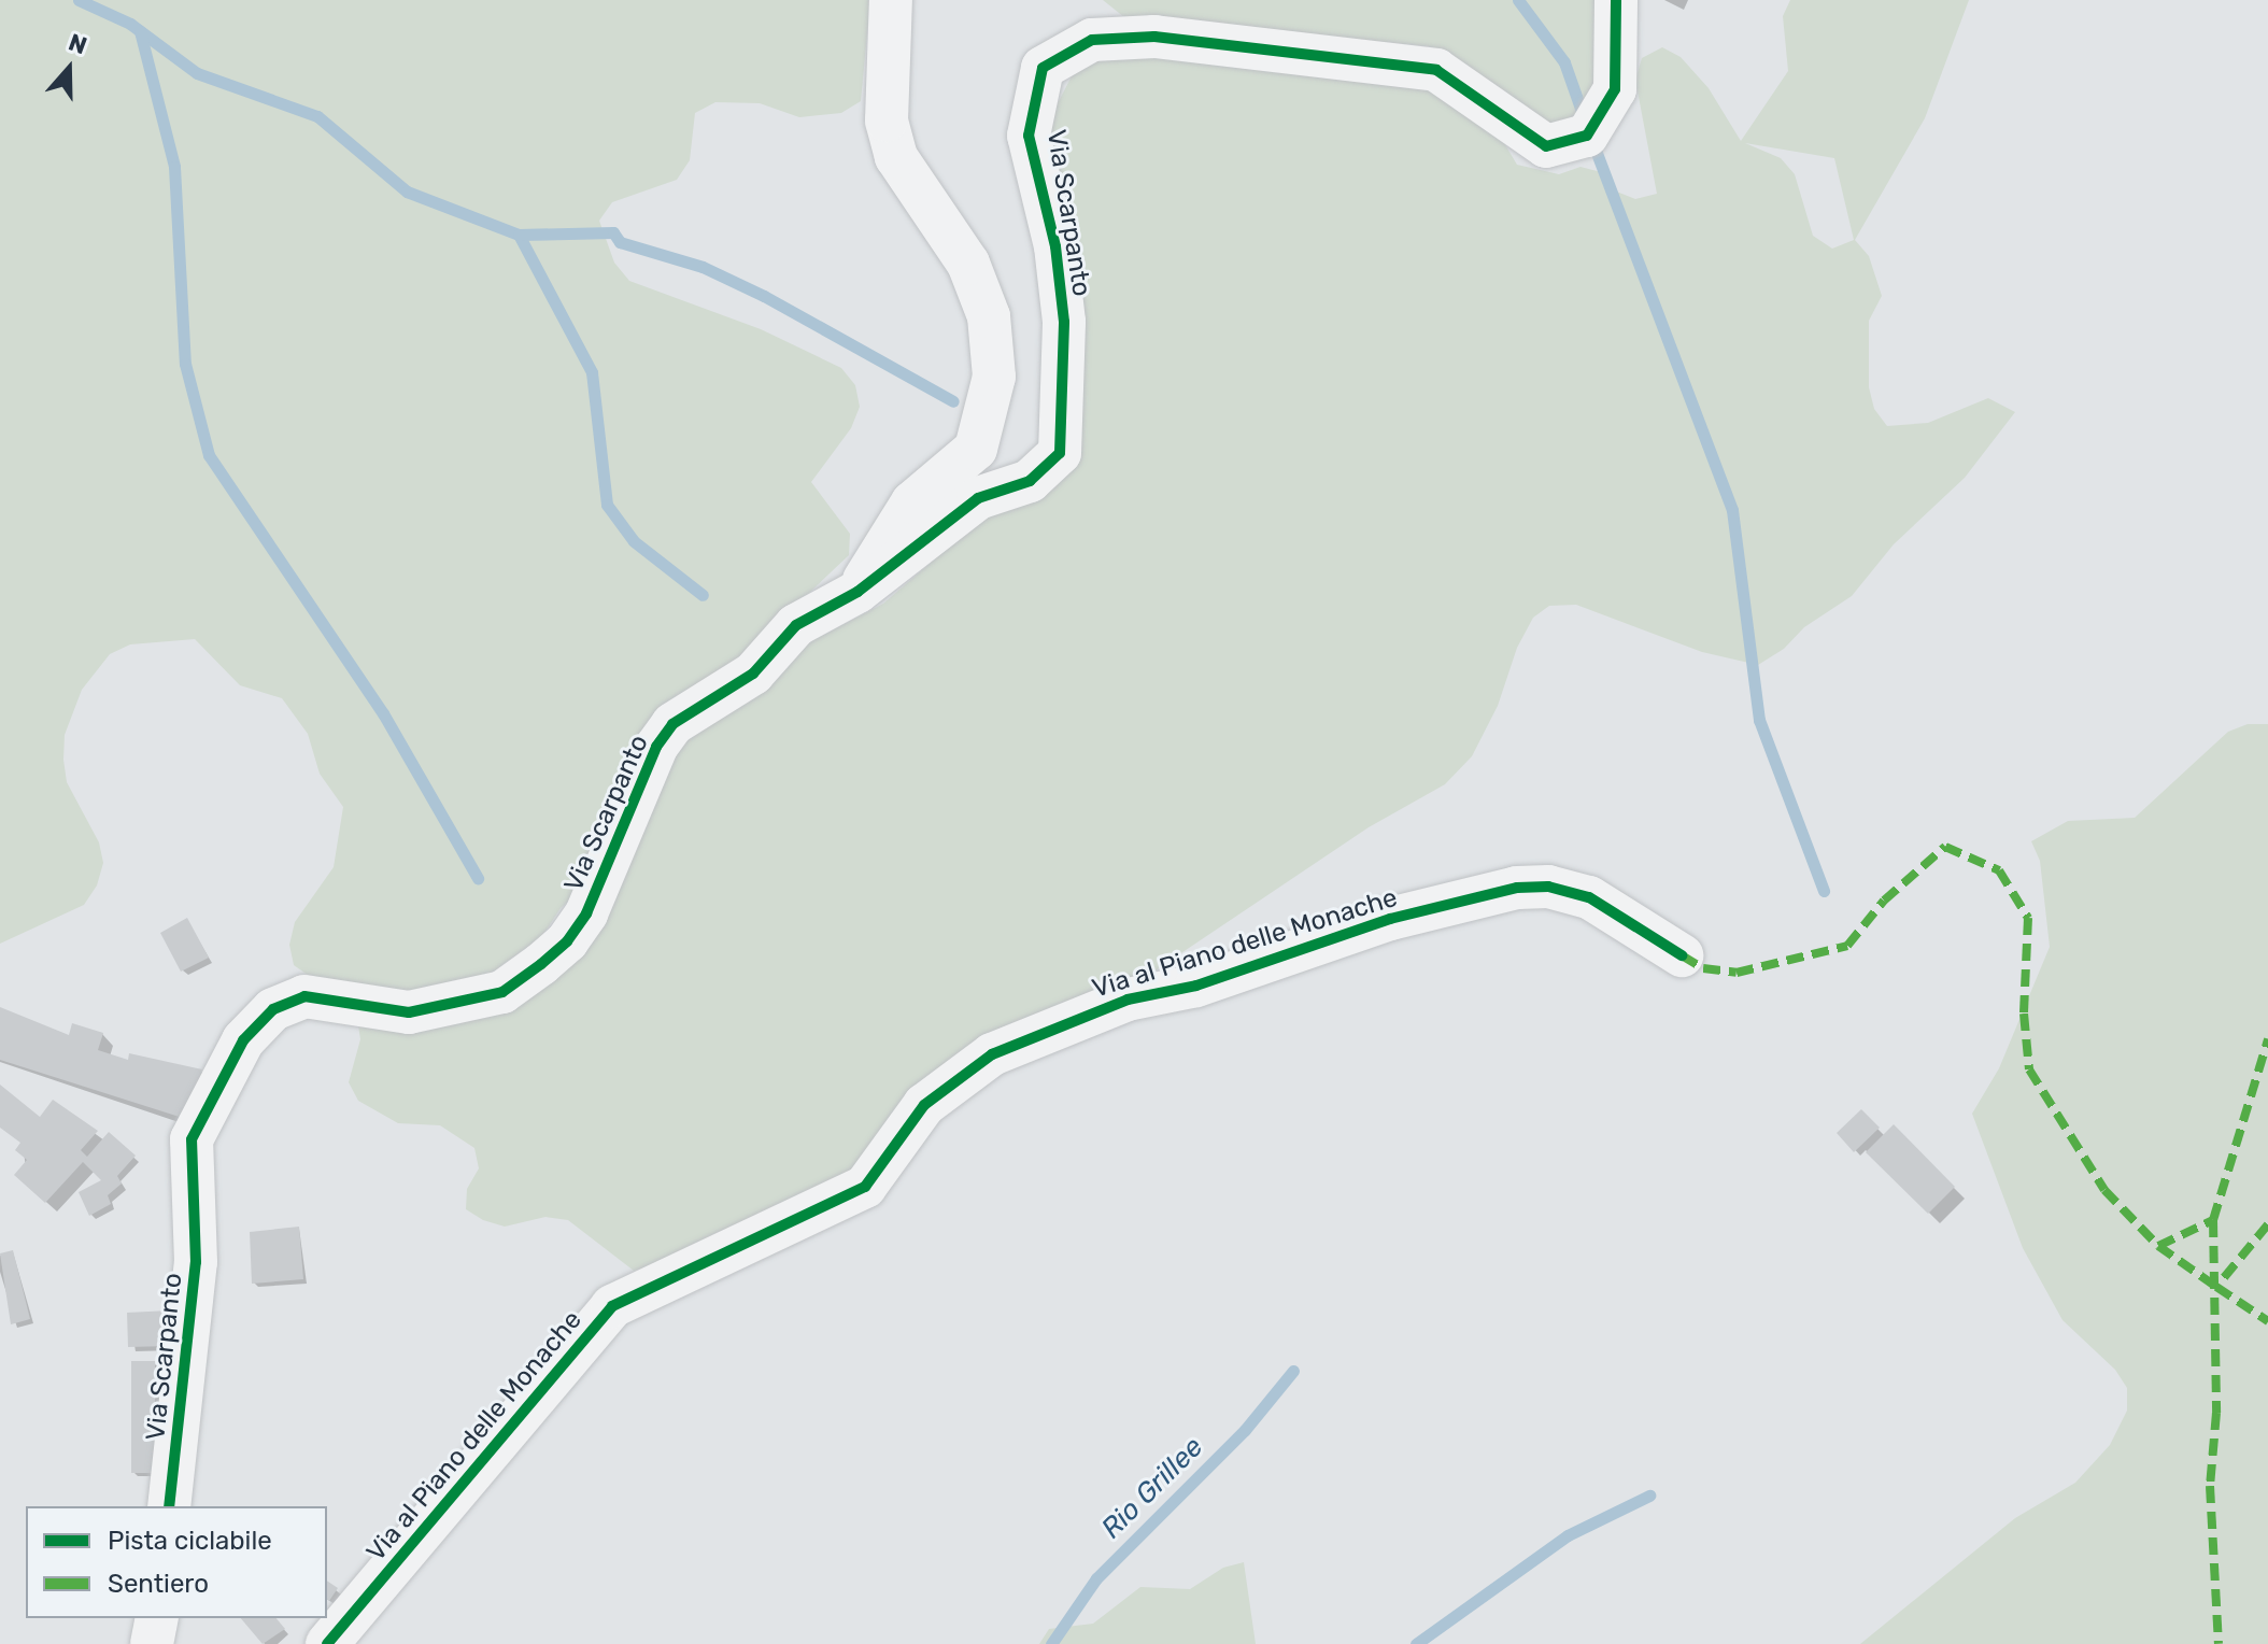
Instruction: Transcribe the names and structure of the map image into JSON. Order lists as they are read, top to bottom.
{
  "streets": {
    "street": ["Via Scarpanto", "Via al Piano delle Monache"]
  },
  "water": ["Rio Grillee"],
  "legend": ["Pista ciclabile", "Sentiero"],
  "north": "top"
}
